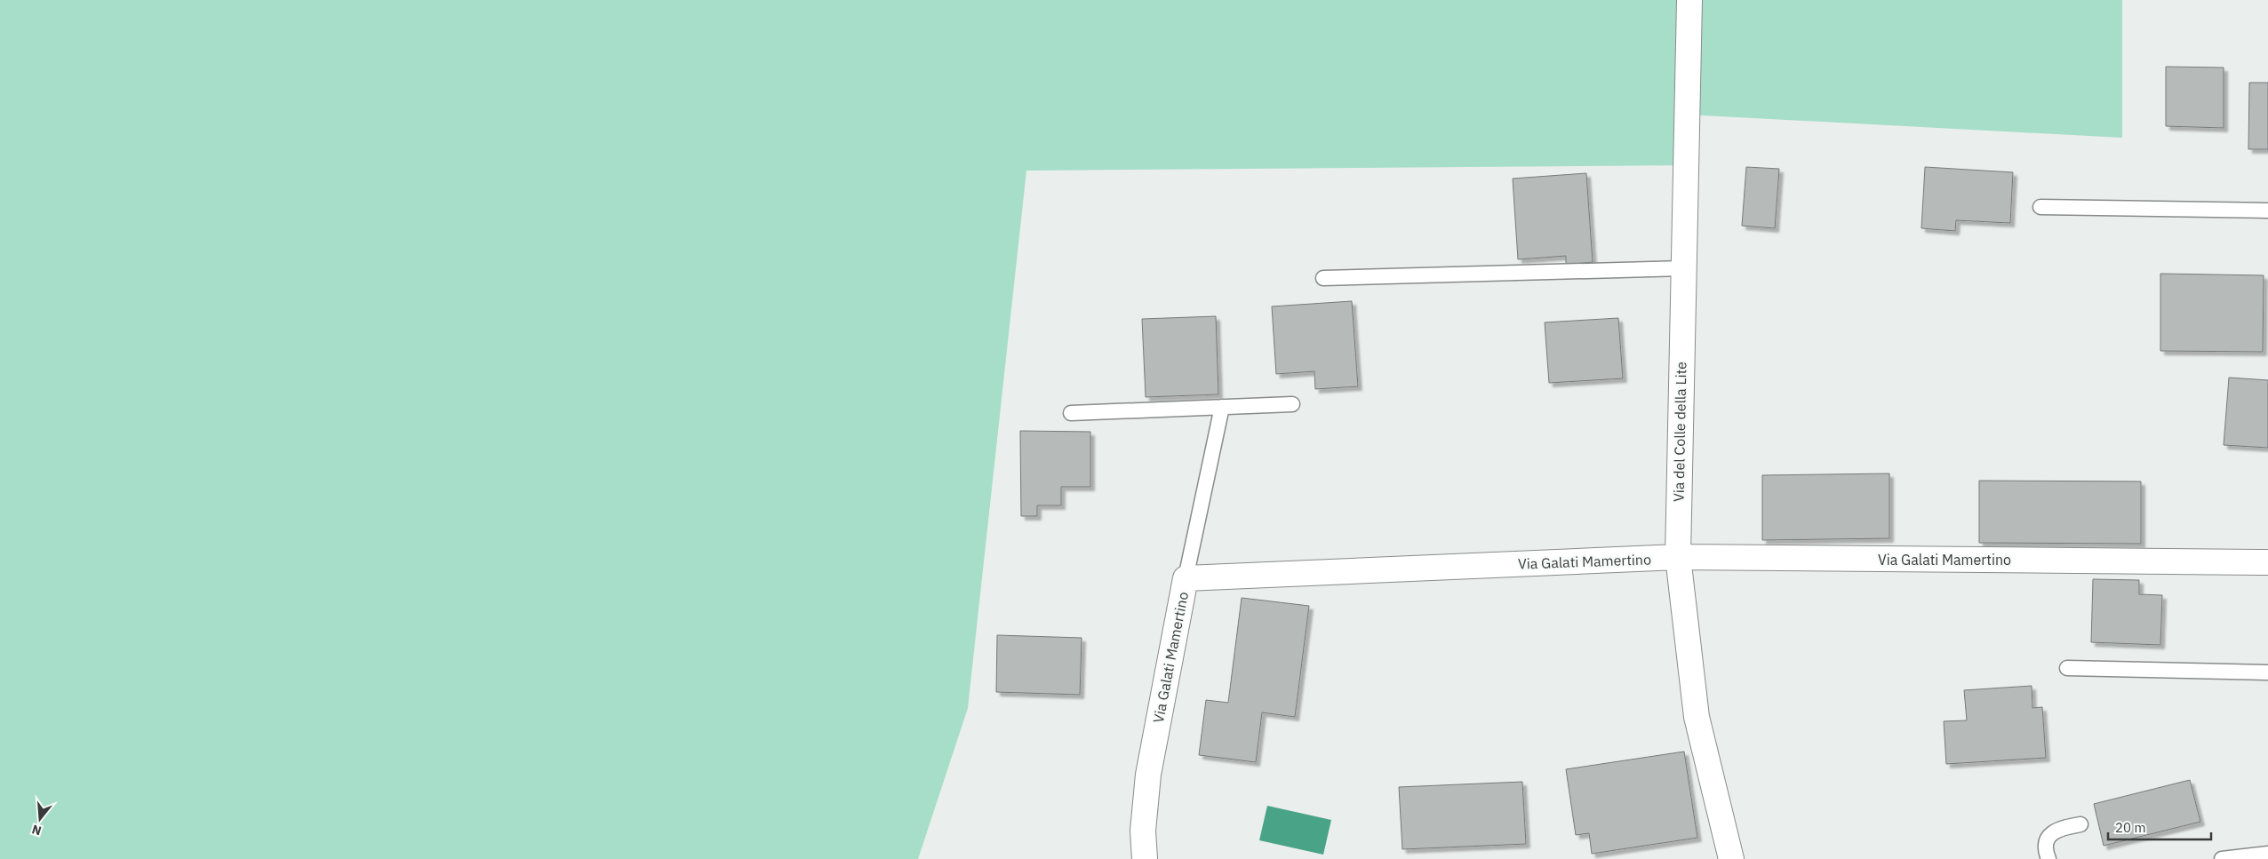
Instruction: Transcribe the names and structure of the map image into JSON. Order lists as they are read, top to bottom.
{
  "streets": {
    "street": ["Via del Colle della Lite", "Via Galati Mamertino"]
  },
  "crossings": [
    ["Via del Colle della Lite", "Via Galati Mamertino"]
  ],
  "scale_bar": "20 m",
  "north": "bottom"
}
